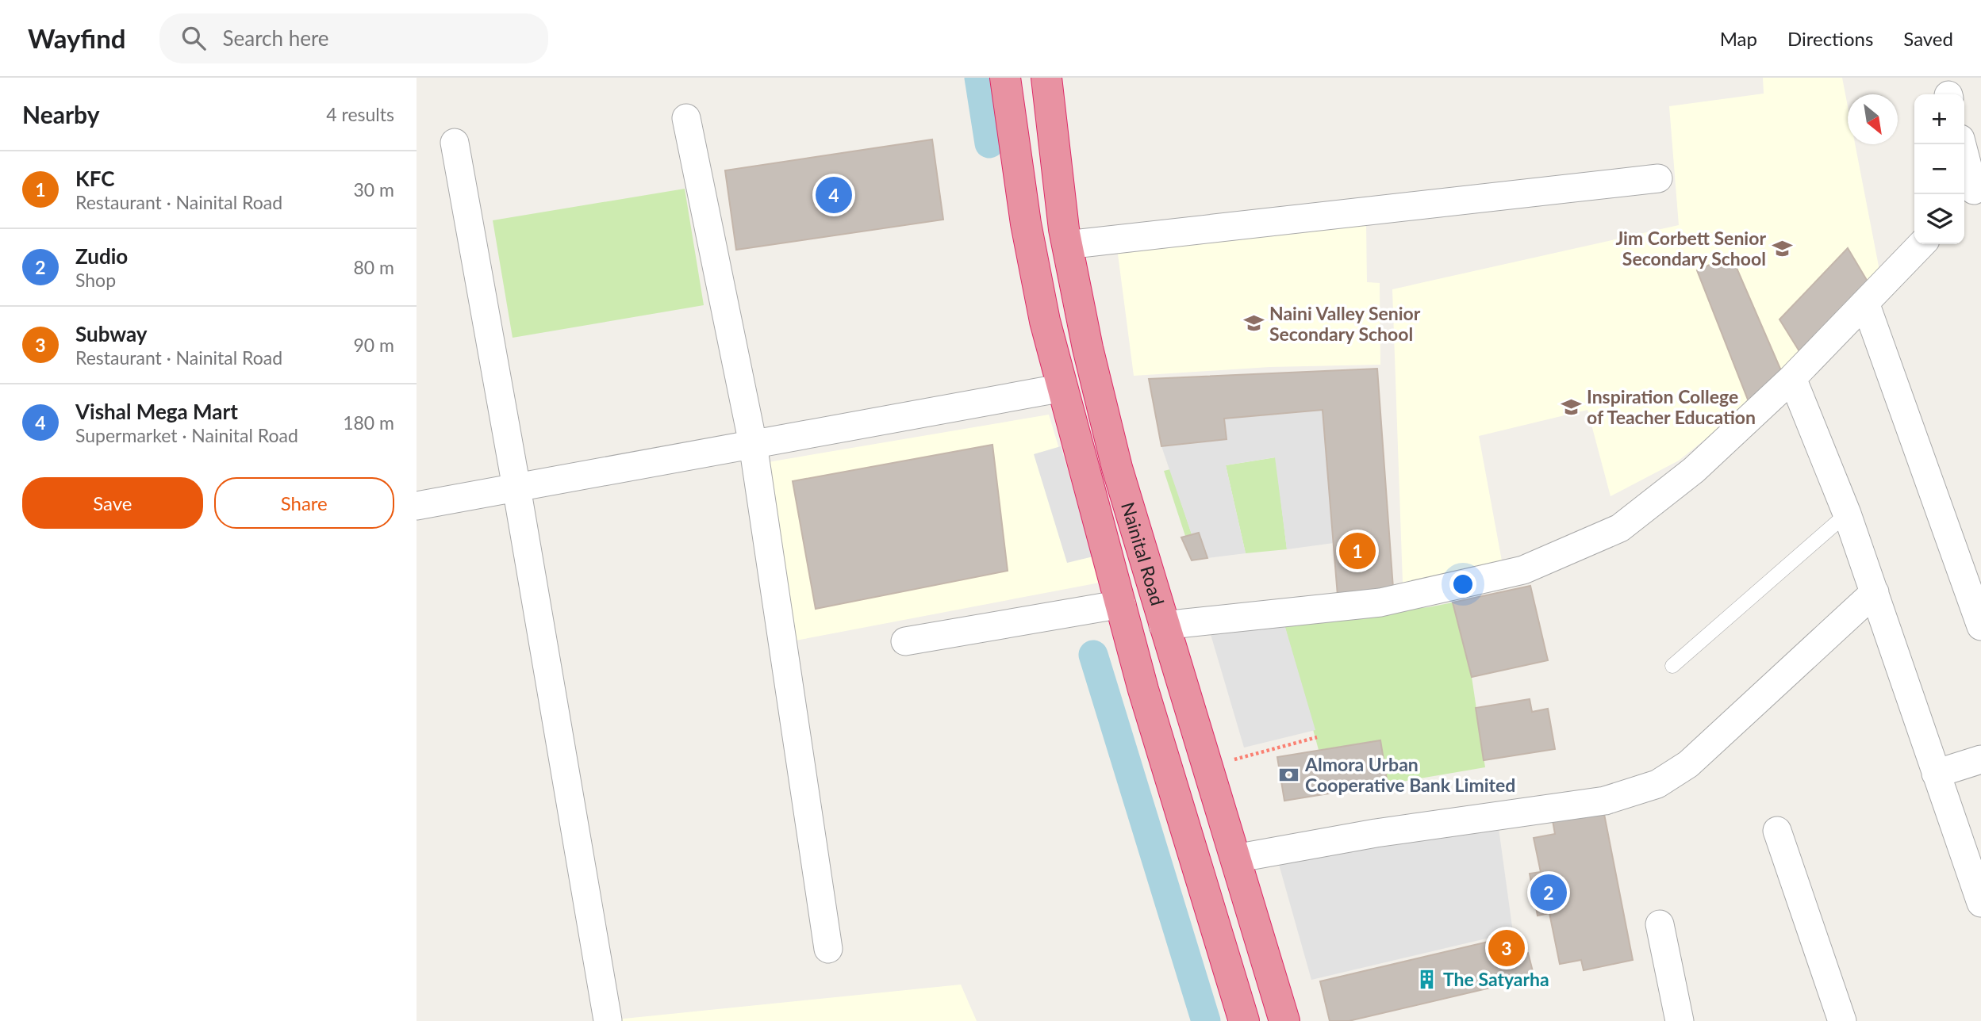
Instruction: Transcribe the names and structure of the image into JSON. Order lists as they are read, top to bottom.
{
  "streets": {
    "highway": ["Nainital Road"]
  },
  "places": {
    "school or university": ["Jim Corbett Senior Secondary School", "Naini Valley Senior Secondary School", "Inspiration College of Teacher Education"],
    "bank": ["Almora Urban Cooperative Bank Limited"],
    "building": ["The Satyarha"]
  },
  "north": "bottom right",
  "page": {
    "header": "Wayfind",
    "search": "Search here",
    "nav": ["Map", "Directions", "Saved"],
    "heading": ["Nearby", "4 results"],
    "map_buttons": ["+", "−"],
    "list": [
      {
        "mark": "1",
        "name": "KFC",
        "note": "Restaurant · Nainital Road",
        "value": "30 m"
      },
      {
        "mark": "2",
        "name": "Zudio",
        "note": "Shop",
        "value": "80 m"
      },
      {
        "mark": "3",
        "name": "Subway",
        "note": "Restaurant · Nainital Road",
        "value": "90 m"
      },
      {
        "mark": "4",
        "name": "Vishal Mega Mart",
        "note": "Supermarket · Nainital Road",
        "value": "180 m"
      }
    ],
    "pins": [
      "4",
      "1",
      "2",
      "3"
    ],
    "buttons": ["Save", "Share"]
  }
}
